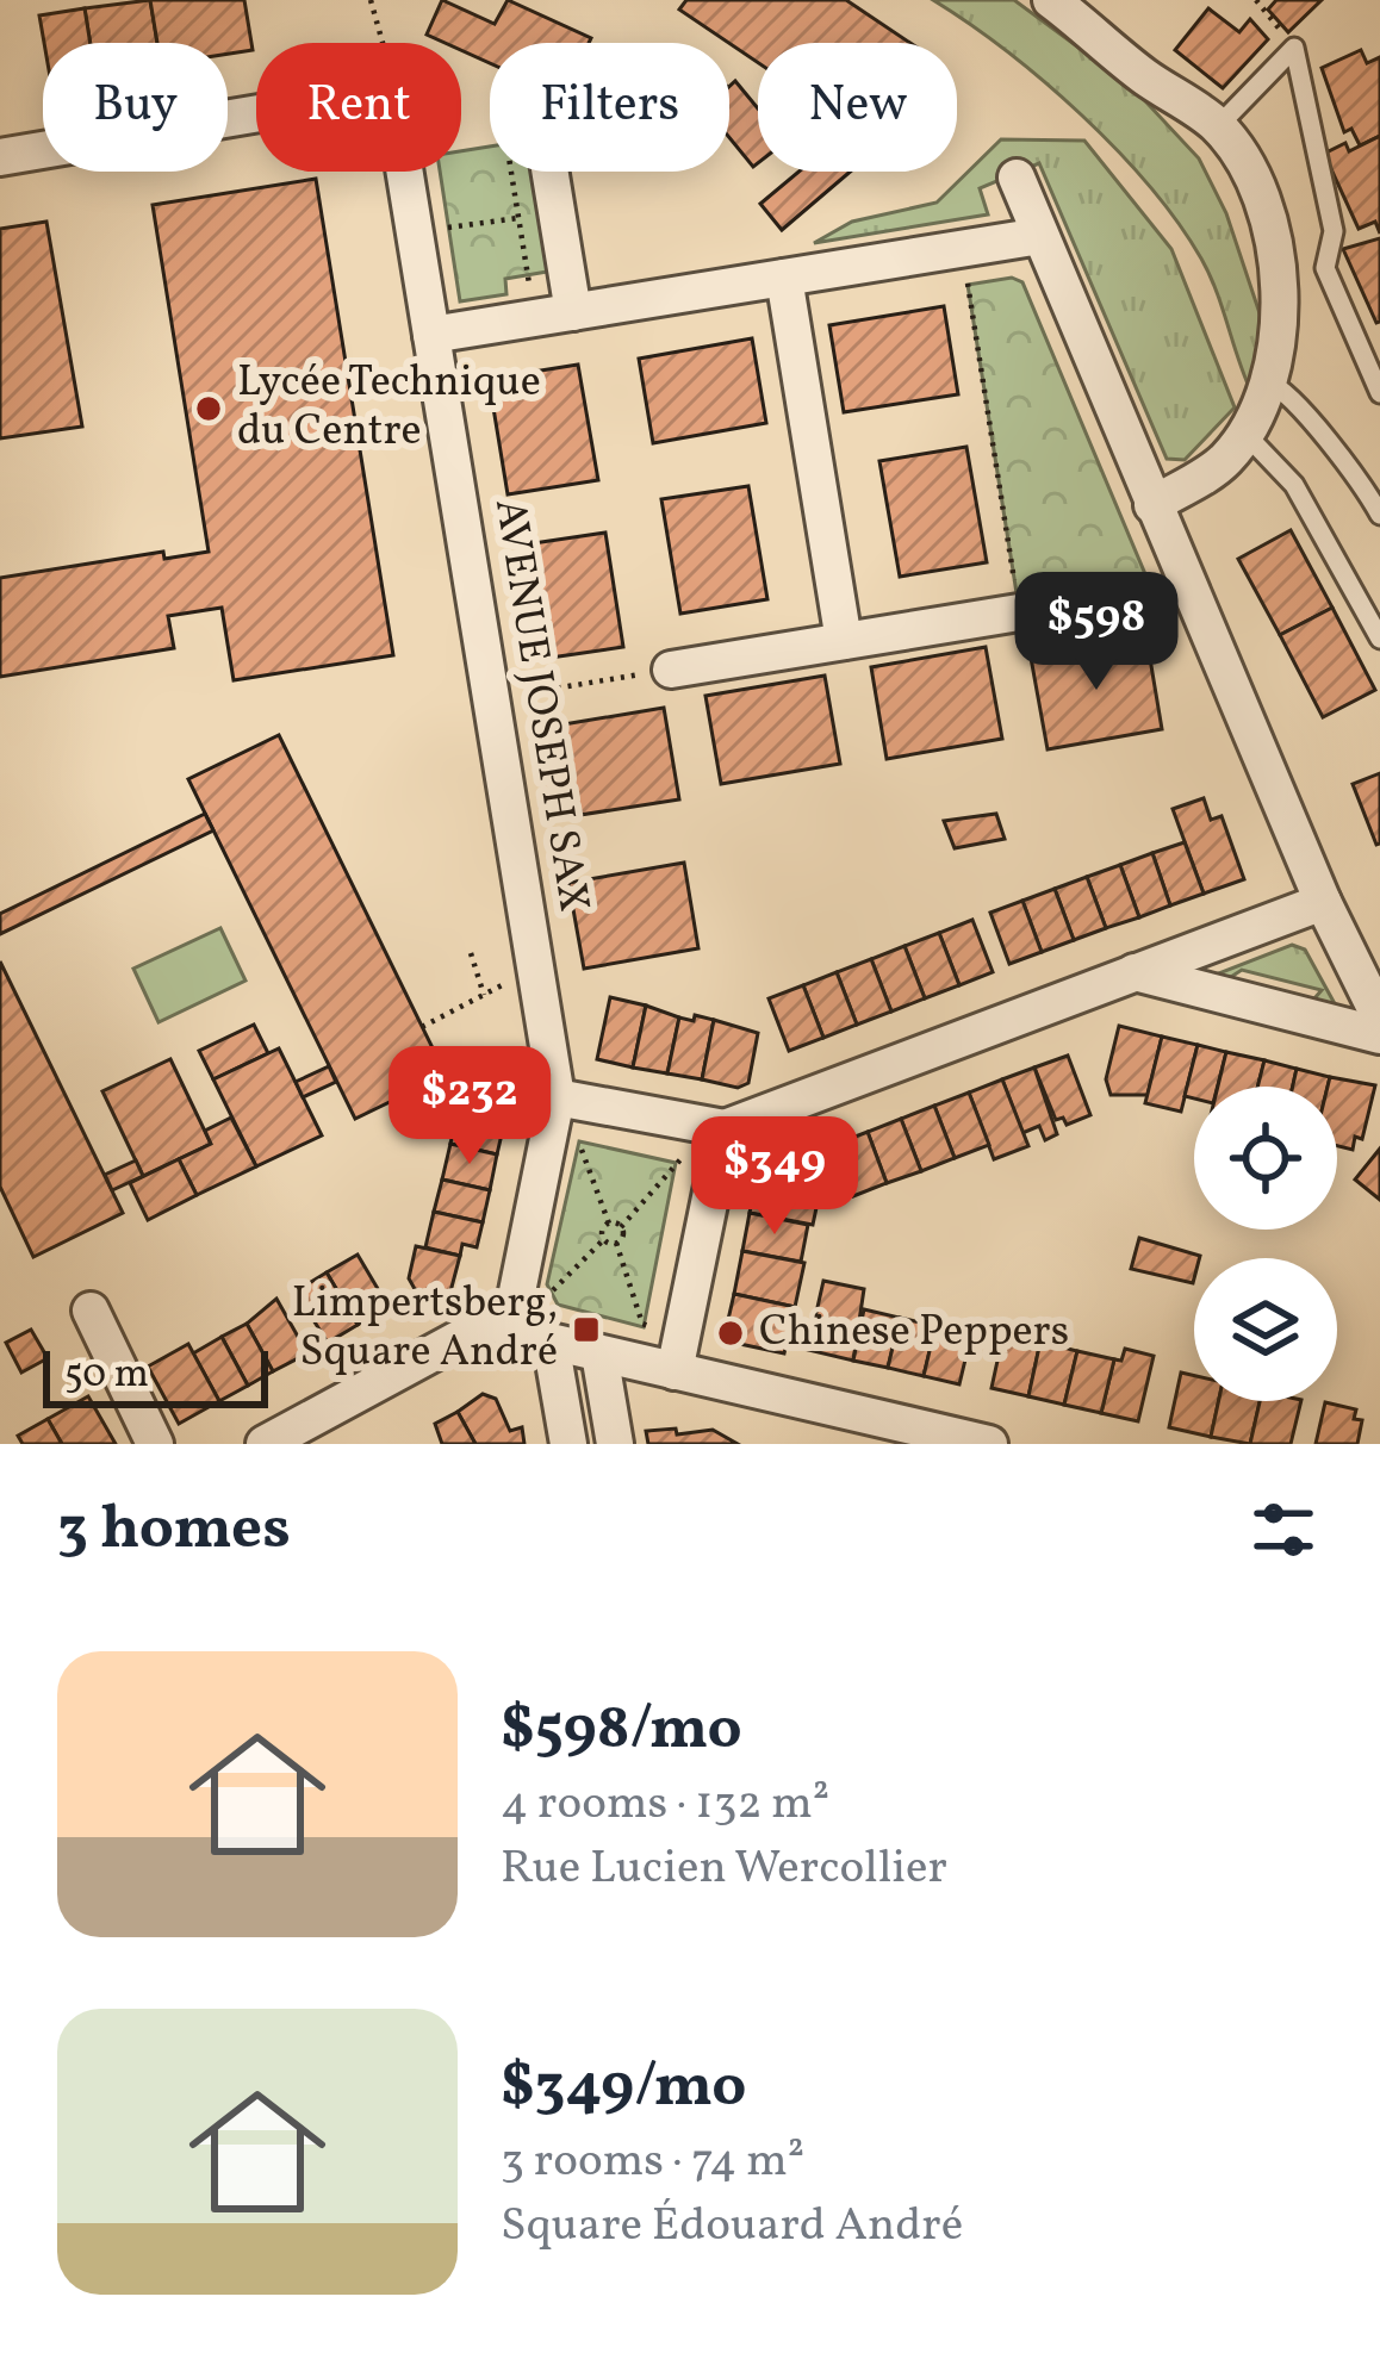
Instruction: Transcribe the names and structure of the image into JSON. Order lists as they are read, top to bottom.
{
  "streets": {
    "street": ["AVENUE JOSEPH SAX"]
  },
  "places": {
    "other": ["Lycée Technique du Centre", "Chinese Peppers"],
    "transit": ["Limpertsberg, Square André"]
  },
  "scale_bar": "50 m",
  "page": {
    "chip": [
      "Buy",
      "Rent",
      "Filters",
      "New"
    ],
    "price": ["$598", "$232", "$349"],
    "scale": "50 m",
    "heading": "3 homes",
    "list": [
      {
        "name": "$598/mo",
        "note": "4 rooms · 132 m² · Rue Lucien Wercollier"
      },
      {
        "name": "$349/mo",
        "note": "3 rooms · 74 m² · Square Édouard André"
      }
    ]
  }
}
